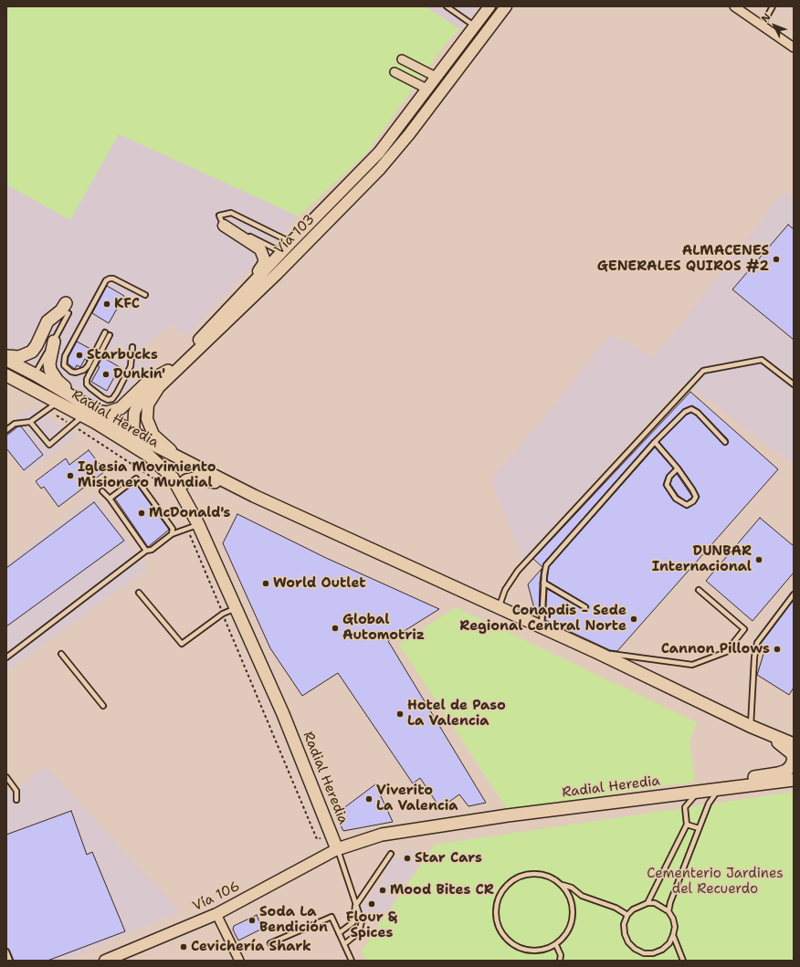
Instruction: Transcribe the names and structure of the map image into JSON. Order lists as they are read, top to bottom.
{
  "streets": {
    "main road": ["Vía 103", "Radial Heredia", "Vía 106"]
  },
  "crossings": [
    ["Vía 103", "Radial Heredia"],
    ["Radial Heredia", "Vía 106"]
  ],
  "parks": ["Cementerio Jardines del Recuerdo"],
  "places": [
    "ALMACENES GENERALES QUIROS #2",
    "KFC",
    "Starbucks",
    "Dunkin'",
    "Iglesia Movimiento Misionero Mundial",
    "McDonald's",
    "DUNBAR Internacional",
    "World Outlet",
    "Conapdis - Sede Regional Central Norte",
    "Global Automotriz",
    "Cannon Pillows",
    "Hotel de Paso La Valencia",
    "Viverito La Valencia",
    "Star Cars",
    "Mood Bites CR",
    "Flour & Spices",
    "Soda La Bendición",
    "Cevichería Shark"
  ],
  "north": "top left"
}
